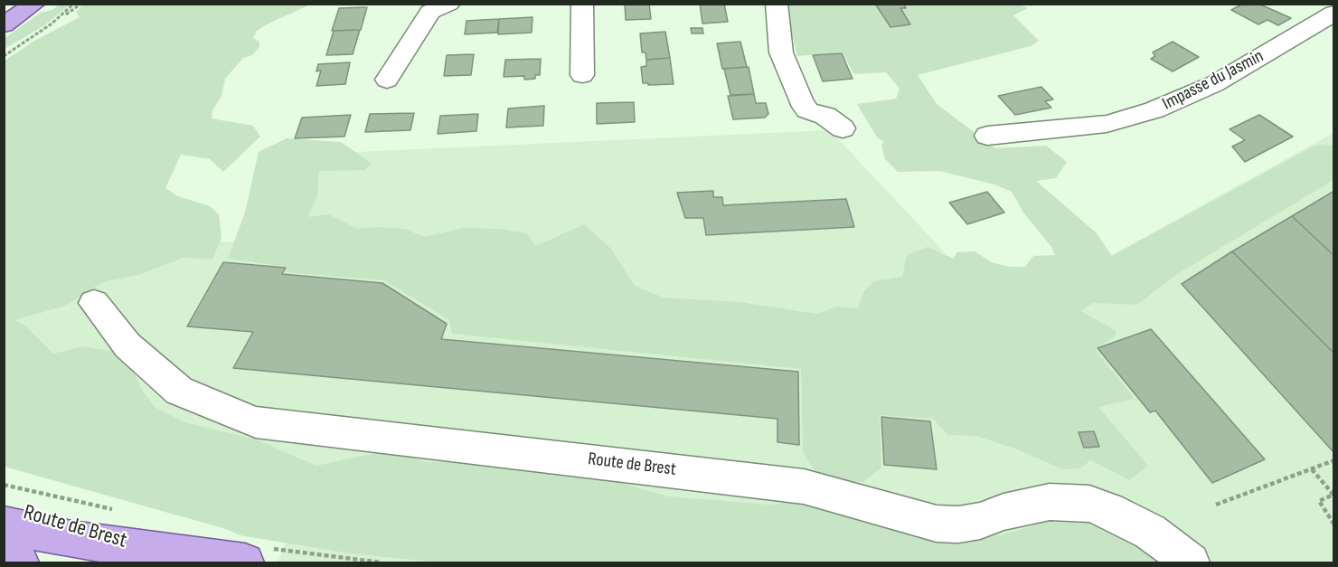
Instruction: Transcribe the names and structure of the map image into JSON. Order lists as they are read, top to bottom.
{
  "streets": {
    "main road": ["Route de Brest"],
    "street": ["Impasse du Jasmin"]
  }
}
